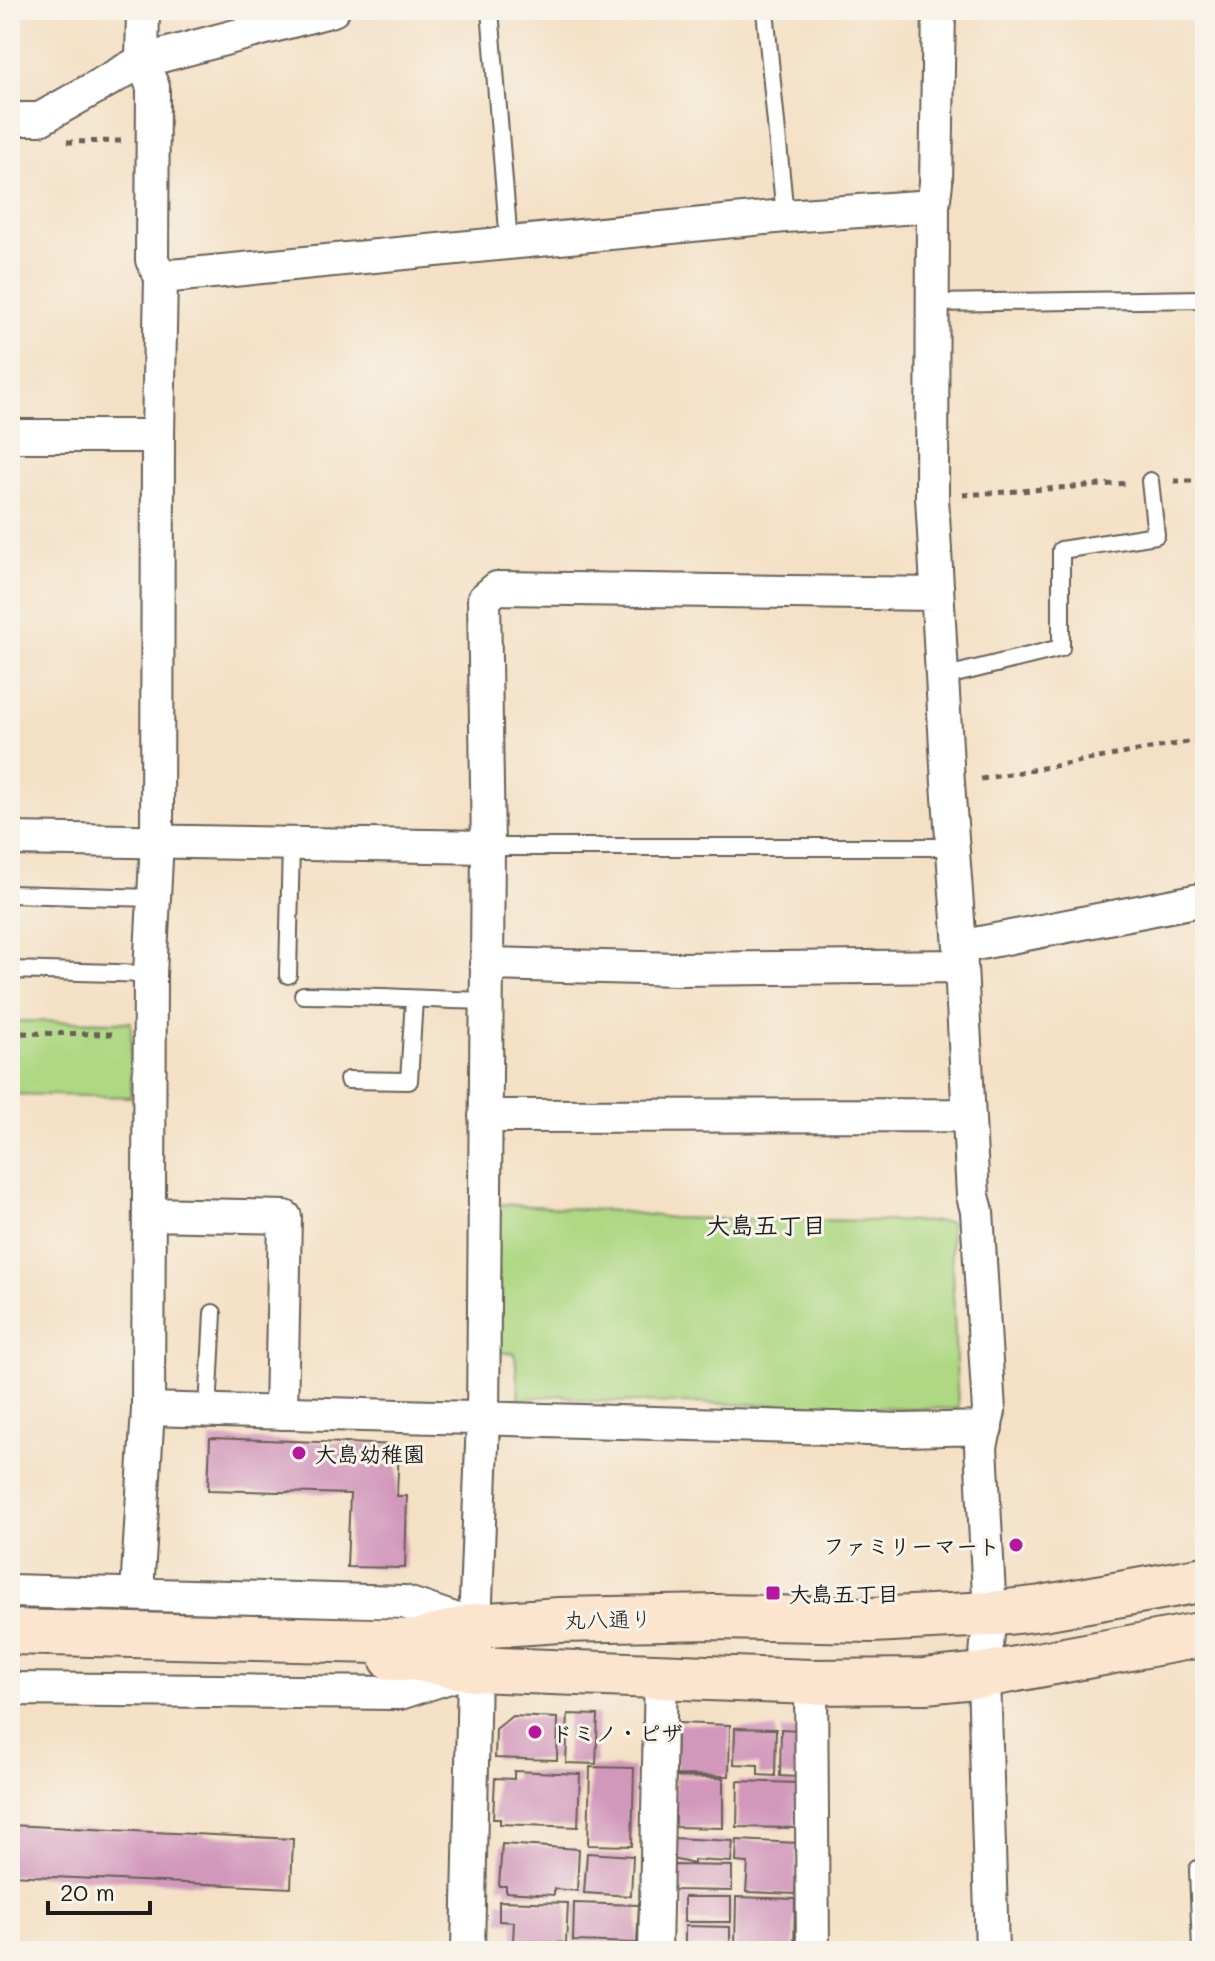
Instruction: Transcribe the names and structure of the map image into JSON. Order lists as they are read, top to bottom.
{
  "streets": {
    "main road": ["丸八通り"]
  },
  "districts": ["大島五丁目"],
  "places": {
    "other": ["大島幼稚園", "ファミリーマート", "ドミノ・ピザ"],
    "transit": ["大島五丁目"]
  },
  "scale_bar": "20 m"
}
